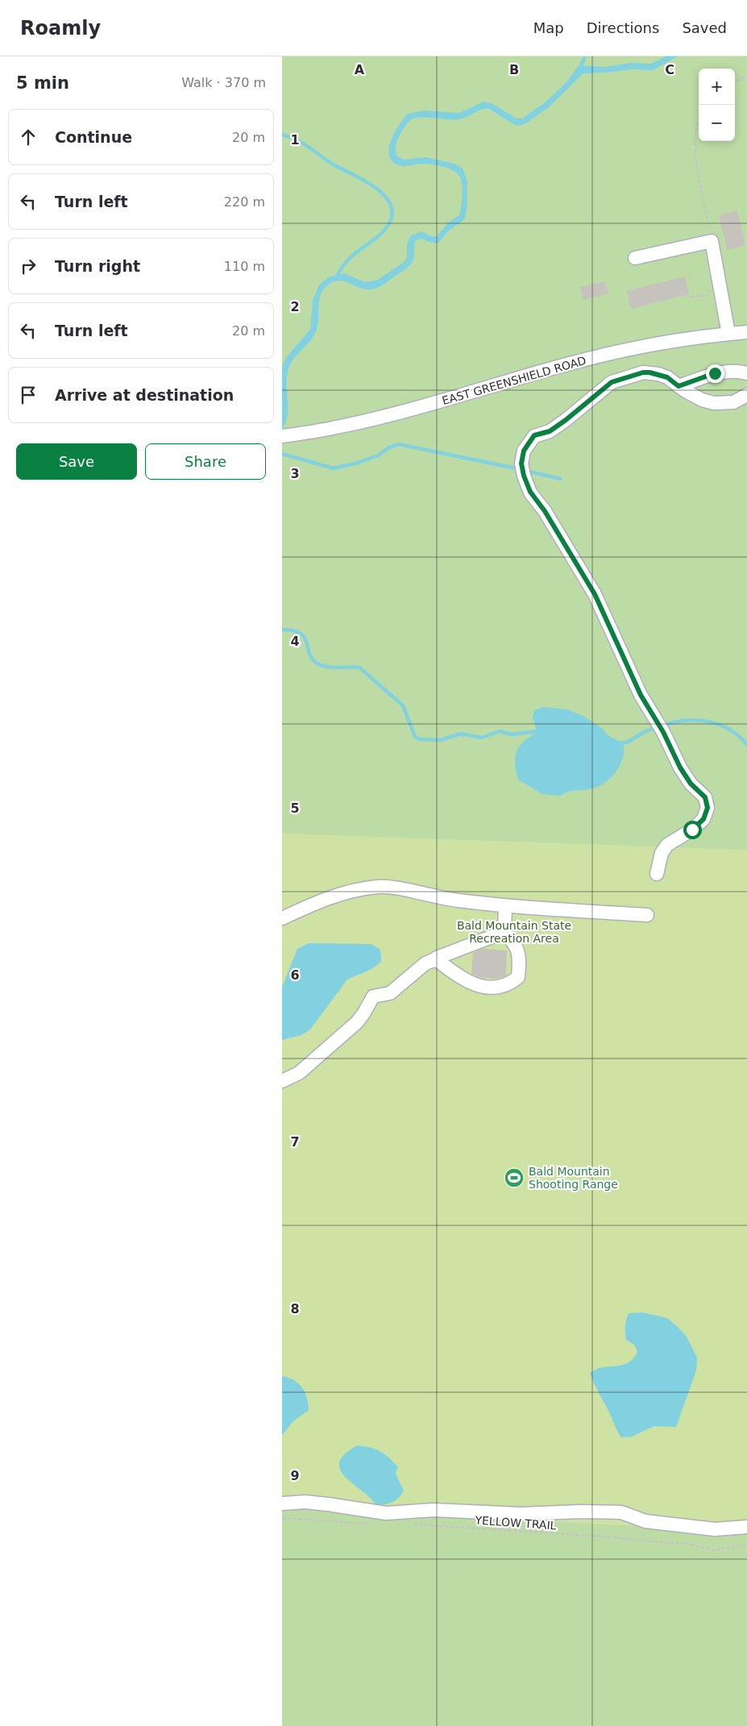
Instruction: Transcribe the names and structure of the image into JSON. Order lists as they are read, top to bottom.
{
  "streets": {
    "street": ["EAST GREENSHIELD ROAD"],
    "path": ["YELLOW TRAIL"]
  },
  "parks": ["Bald Mountain State Recreation Area"],
  "places": {
    "sports": ["Bald Mountain Shooting Range"]
  },
  "page": {
    "header": "Roamly",
    "nav": ["Map", "Directions", "Saved"],
    "heading": ["5 min", "Walk · 370 m"],
    "map_buttons": ["+", "−"],
    "list": [
      ["Continue", "20 m"],
      ["Turn left", "220 m"],
      ["Turn right", "110 m"],
      ["Turn left", "20 m"],
      "Arrive at destination"
    ],
    "buttons": ["Save", "Share"]
  },
  "grid": {
    "columns": ["A", "B", "C"],
    "rows": [
      "1",
      "2",
      "3",
      "4",
      "5",
      "6",
      "7",
      "8",
      "9"
    ]
  }
}
